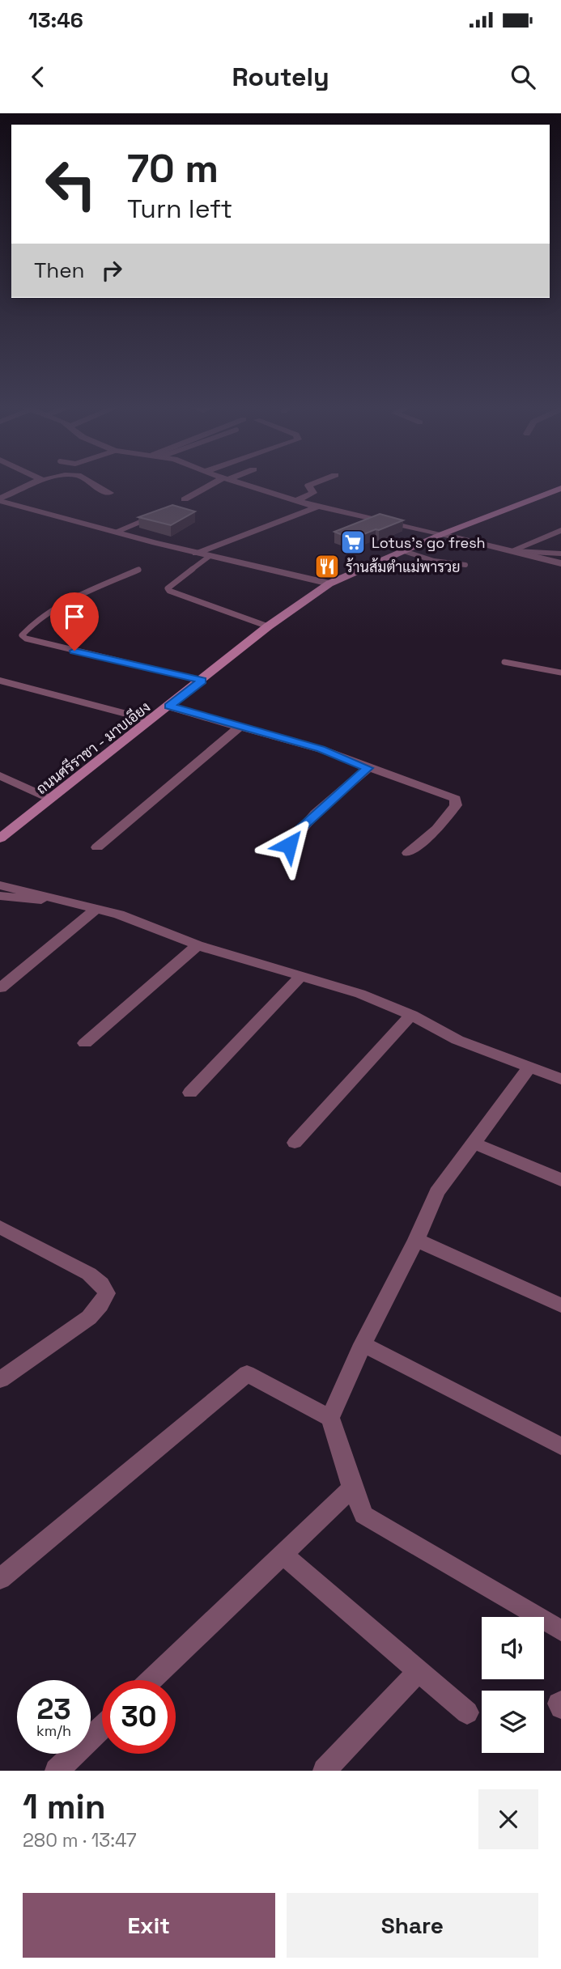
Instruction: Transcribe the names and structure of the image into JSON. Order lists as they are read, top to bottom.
{
  "streets": {
    "main road": ["ถนนศรีราชา - มาบเอียง"]
  },
  "places": {
    "supermarket": ["Lotus's go fresh"],
    "restaurant": ["ร้านส้มตำแม่พารวย"]
  },
  "page": {
    "status": "13:46",
    "header": "Routely",
    "turn": ["70 m", "Turn left"],
    "then": "Then",
    "speed": "23 km/h",
    "limit": "30",
    "heading": ["1 min", "280 m · 13:47"],
    "buttons": ["Exit", "Share"]
  }
}
